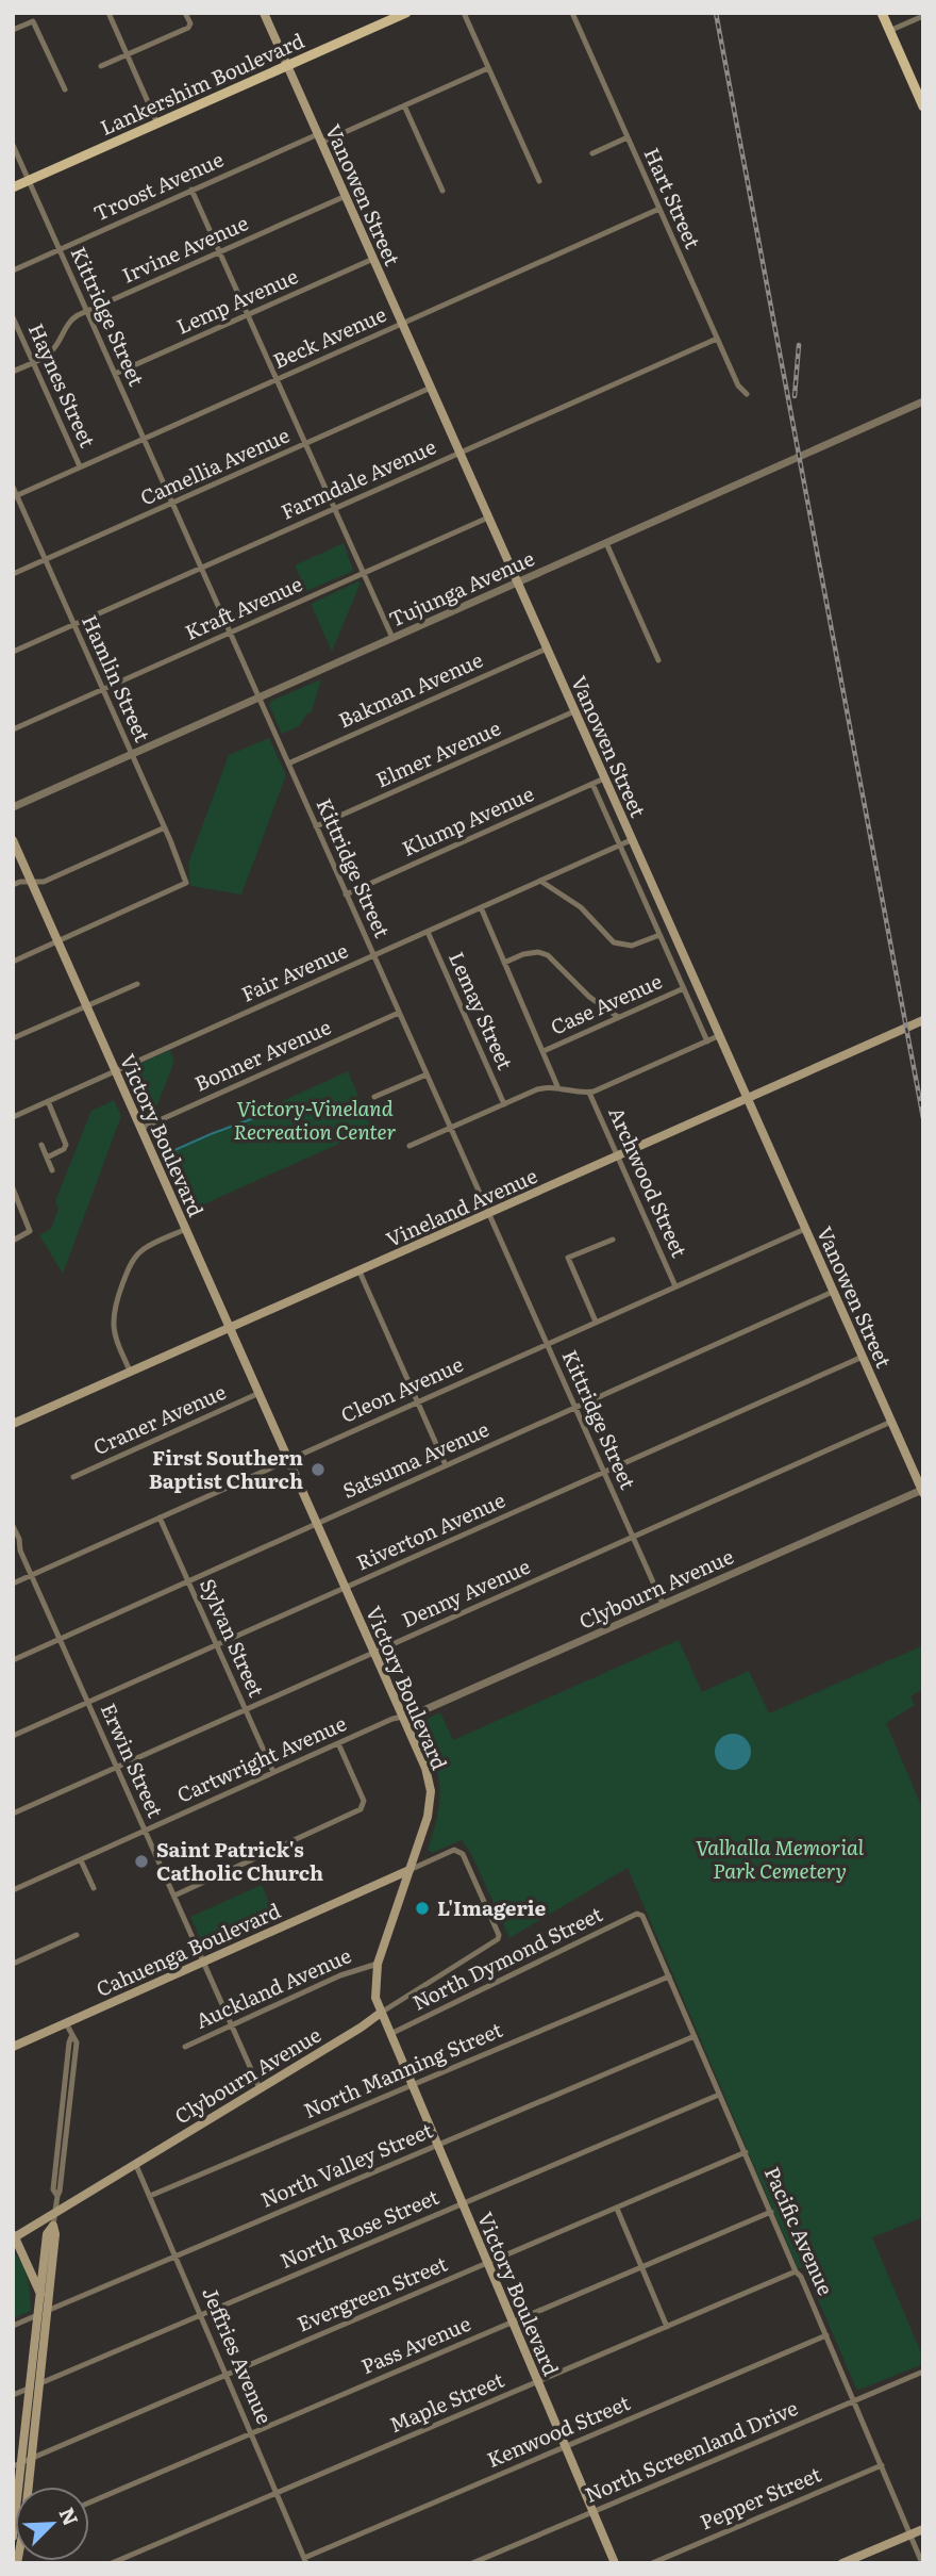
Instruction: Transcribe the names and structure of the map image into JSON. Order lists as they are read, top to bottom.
{
  "streets": {
    "main road": [
      "Lankershim Boulevard",
      "Vanowen Street",
      "Victory Boulevard",
      "Vineland Avenue",
      "Clybourn Avenue",
      "Cahuenga Boulevard"
    ],
    "street": [
      "Troost Avenue",
      "Hart Street",
      "Irvine Avenue",
      "Lemp Avenue",
      "Kittridge Street",
      "Beck Avenue",
      "Haynes Street",
      "Camellia Avenue",
      "Farmdale Avenue",
      "Tujunga Avenue",
      "Kraft Avenue",
      "Hamlin Street",
      "Bakman Avenue",
      "Elmer Avenue",
      "Klump Avenue",
      "Fair Avenue",
      "Case Avenue",
      "Lemay Street",
      "Bonner Avenue",
      "Archwood Street",
      "Cleon Avenue",
      "Craner Avenue",
      "Satsuma Avenue",
      "Riverton Avenue",
      "Denny Avenue",
      "Sylvan Street",
      "Cartwright Avenue",
      "Erwin Street",
      "North Dymond Street",
      "Auckland Avenue",
      "North Manning Street",
      "North Valley Street",
      "North Rose Street",
      "Pacific Avenue",
      "Evergreen Street",
      "Pass Avenue",
      "Jeffries Avenue",
      "Maple Street",
      "Kenwood Street",
      "North Screenland Drive",
      "Pepper Street"
    ]
  },
  "crossings": [
    ["Lankershim Boulevard", "Vanowen Street"],
    ["Lankershim Boulevard", "Kittridge Street"],
    ["Troost Avenue", "Vanowen Street"],
    ["Troost Avenue", "Kittridge Street"],
    ["Vanowen Street", "Irvine Avenue"],
    ["Vanowen Street", "Lemp Avenue"],
    ["Vanowen Street", "Beck Avenue"],
    ["Vanowen Street", "Camellia Avenue"],
    ["Vanowen Street", "Farmdale Avenue"],
    ["Vanowen Street", "Tujunga Avenue"],
    ["Vanowen Street", "Kraft Avenue"],
    ["Vanowen Street", "Bakman Avenue"],
    ["Vanowen Street", "Elmer Avenue"],
    ["Vanowen Street", "Klump Avenue"],
    ["Vanowen Street", "Fair Avenue"],
    ["Vanowen Street", "Case Avenue"],
    ["Vanowen Street", "Vineland Avenue"],
    ["Vanowen Street", "Cleon Avenue"],
    ["Vanowen Street", "Satsuma Avenue"],
    ["Vanowen Street", "Riverton Avenue"],
    ["Vanowen Street", "Clybourn Avenue"],
    ["Vanowen Street", "Denny Avenue"],
    ["Hart Street", "Beck Avenue"],
    ["Hart Street", "Farmdale Avenue"],
    ["Irvine Avenue", "Kittridge Street"],
    ["Irvine Avenue", "Haynes Street"],
    ["Lemp Avenue", "Kittridge Street"],
    ["Kittridge Street", "Beck Avenue"],
    ["Kittridge Street", "Camellia Avenue"],
    ["Kittridge Street", "Farmdale Avenue"],
    ["Kittridge Street", "Tujunga Avenue"],
    ["Kittridge Street", "Kraft Avenue"],
    ["Kittridge Street", "Bakman Avenue"],
    ["Kittridge Street", "Elmer Avenue"],
    ["Kittridge Street", "Klump Avenue"],
    ["Kittridge Street", "Fair Avenue"],
    ["Kittridge Street", "Bonner Avenue"],
    ["Kittridge Street", "Vineland Avenue"],
    ["Kittridge Street", "Cleon Avenue"],
    ["Kittridge Street", "Satsuma Avenue"],
    ["Kittridge Street", "Riverton Avenue"],
    ["Kittridge Street", "Clybourn Avenue"],
    ["Kittridge Street", "Denny Avenue"],
    ["Beck Avenue", "Haynes Street"],
    ["Beck Avenue", "Hamlin Street"],
    ["Camellia Avenue", "Hamlin Street"],
    ["Farmdale Avenue", "Hamlin Street"],
    ["Tujunga Avenue", "Hamlin Street"],
    ["Kraft Avenue", "Hamlin Street"],
    ["Hamlin Street", "Victory Boulevard"],
    ["Fair Avenue", "Lemay Street"],
    ["Fair Avenue", "Victory Boulevard"],
    ["Bonner Avenue", "Victory Boulevard"],
    ["Victory Boulevard", "Vineland Avenue"],
    ["Victory Boulevard", "Cleon Avenue"],
    ["Victory Boulevard", "Craner Avenue"],
    ["Victory Boulevard", "Satsuma Avenue"],
    ["Victory Boulevard", "Riverton Avenue"],
    ["Victory Boulevard", "Clybourn Avenue"],
    ["Victory Boulevard", "Denny Avenue"],
    ["Victory Boulevard", "Cartwright Avenue"],
    ["Victory Boulevard", "Cahuenga Boulevard"],
    ["Victory Boulevard", "North Dymond Street"],
    ["Victory Boulevard", "Auckland Avenue"],
    ["Victory Boulevard", "North Manning Street"],
    ["Victory Boulevard", "North Valley Street"],
    ["Victory Boulevard", "North Rose Street"],
    ["Victory Boulevard", "Evergreen Street"],
    ["Victory Boulevard", "Pass Avenue"],
    ["Victory Boulevard", "Maple Street"],
    ["Victory Boulevard", "Kenwood Street"],
    ["Victory Boulevard", "North Screenland Drive"],
    ["Archwood Street", "Vineland Avenue"],
    ["Archwood Street", "Cleon Avenue"],
    ["Cleon Avenue", "Sylvan Street"],
    ["Cleon Avenue", "Erwin Street"],
    ["Satsuma Avenue", "Sylvan Street"],
    ["Satsuma Avenue", "Erwin Street"],
    ["Riverton Avenue", "Sylvan Street"],
    ["Riverton Avenue", "Erwin Street"],
    ["Clybourn Avenue", "Cartwright Avenue"],
    ["Clybourn Avenue", "Erwin Street"],
    ["Clybourn Avenue", "Cahuenga Boulevard"],
    ["Clybourn Avenue", "Jeffries Avenue"],
    ["Denny Avenue", "Sylvan Street"],
    ["Denny Avenue", "Erwin Street"],
    ["Sylvan Street", "Cartwright Avenue"],
    ["Cartwright Avenue", "Erwin Street"],
    ["Erwin Street", "Cahuenga Boulevard"],
    ["Erwin Street", "Auckland Avenue"],
    ["North Dymond Street", "Pacific Avenue"],
    ["North Manning Street", "Pacific Avenue"],
    ["North Manning Street", "Jeffries Avenue"],
    ["North Valley Street", "Pacific Avenue"],
    ["North Valley Street", "Jeffries Avenue"],
    ["North Rose Street", "Pacific Avenue"],
    ["North Rose Street", "Jeffries Avenue"],
    ["Pacific Avenue", "Evergreen Street"],
    ["Pacific Avenue", "Pass Avenue"],
    ["Pacific Avenue", "Maple Street"],
    ["Pacific Avenue", "Kenwood Street"],
    ["Pacific Avenue", "North Screenland Drive"],
    ["Pacific Avenue", "Pepper Street"],
    ["Evergreen Street", "Jeffries Avenue"],
    ["Pass Avenue", "Jeffries Avenue"],
    ["Jeffries Avenue", "Maple Street"],
    ["Jeffries Avenue", "Kenwood Street"]
  ],
  "parks": ["Victory-Vineland Recreation Center", "Valhalla Memorial Park Cemetery"],
  "places": ["First Southern Baptist Church", "Saint Patrick's Catholic Church", "L'Imagerie"],
  "north": "top right"
}
